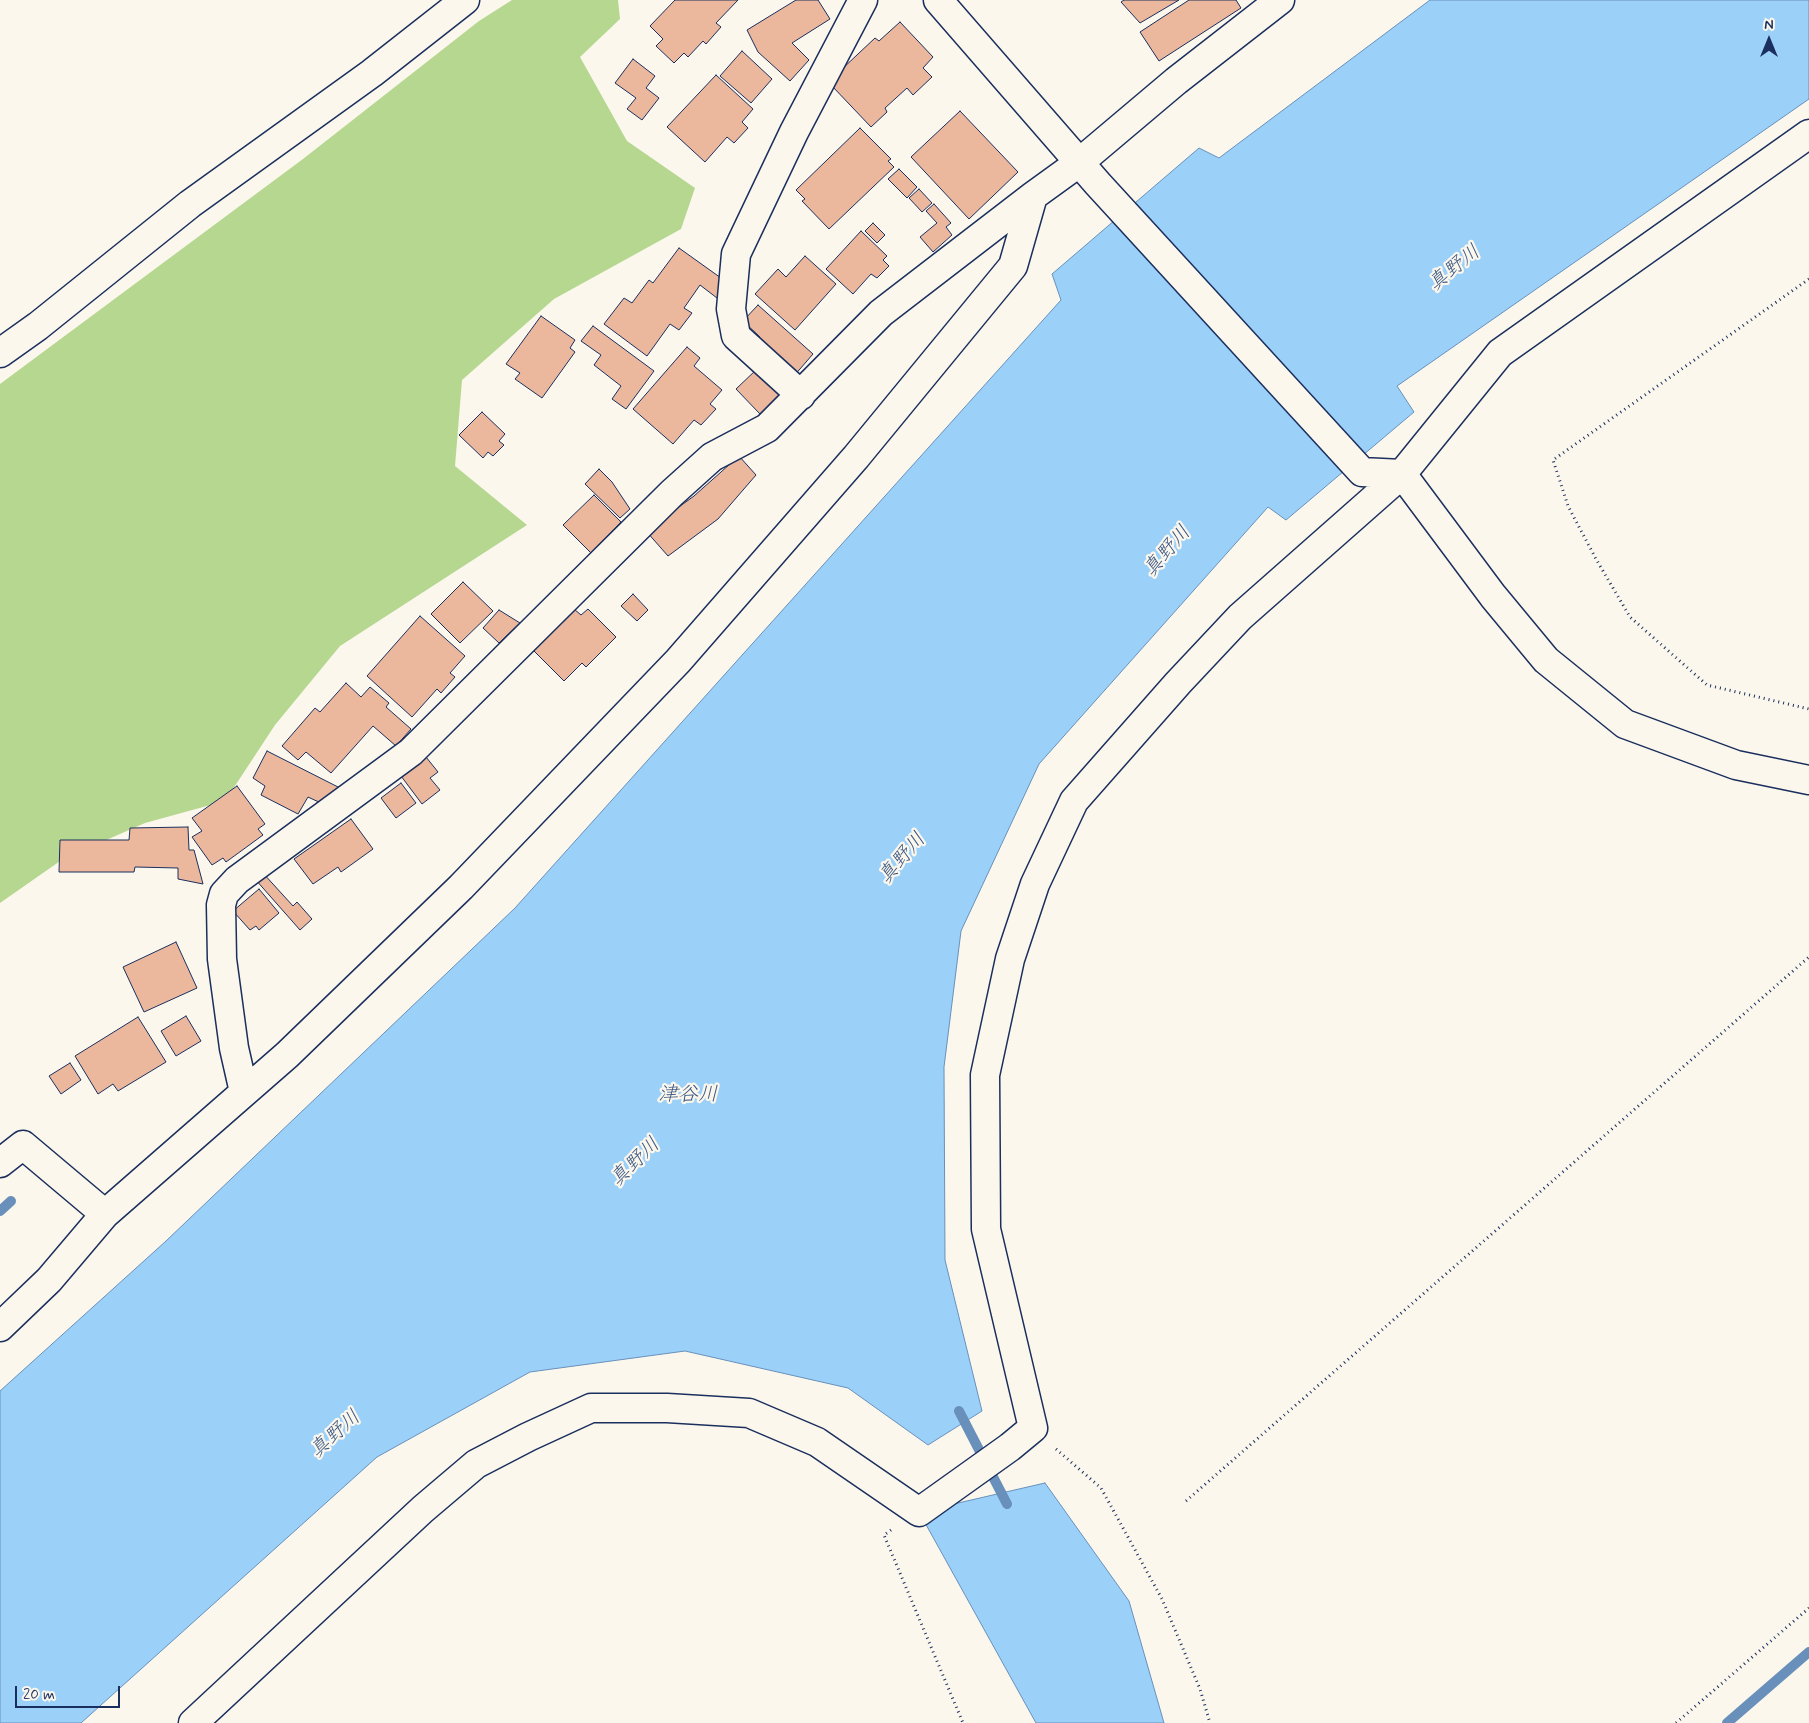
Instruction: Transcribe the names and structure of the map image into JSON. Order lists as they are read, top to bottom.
{
  "water": ["真野川", "津谷川"],
  "scale_bar": "20 m",
  "north": "top"
}
